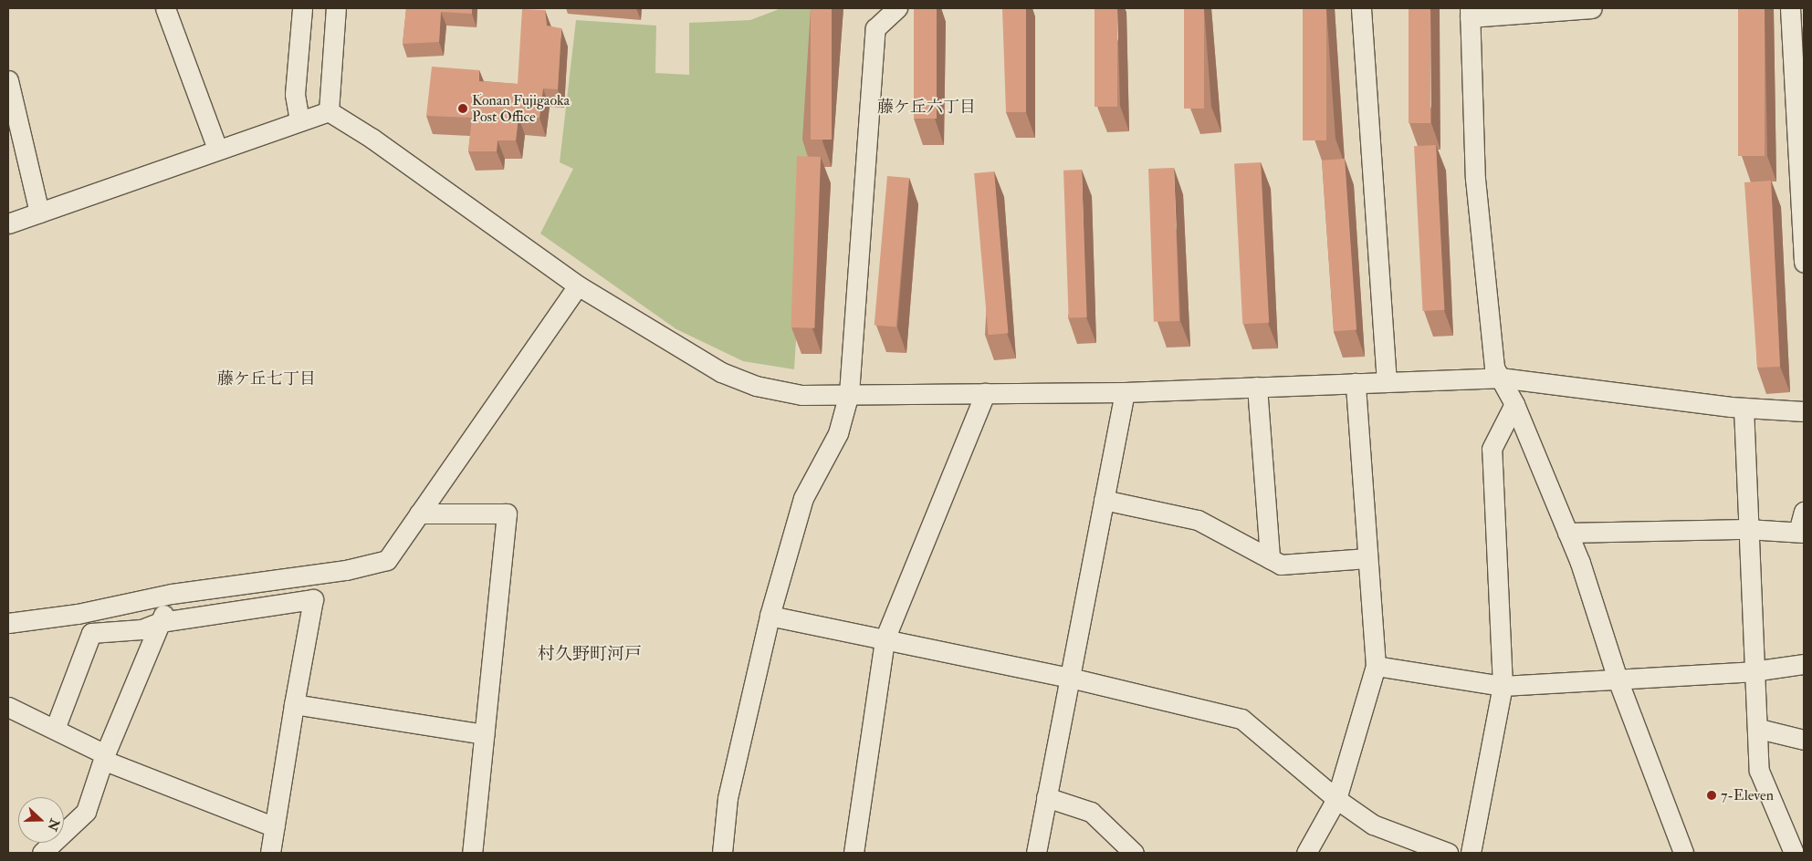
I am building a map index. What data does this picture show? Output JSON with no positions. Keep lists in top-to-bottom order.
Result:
{
  "districts": ["藤ケ丘六丁目", "藤ケ丘七丁目", "村久野町河戸"],
  "places": ["Konan Fujigaoka Post Office", "7-Eleven"],
  "north": "right"
}
